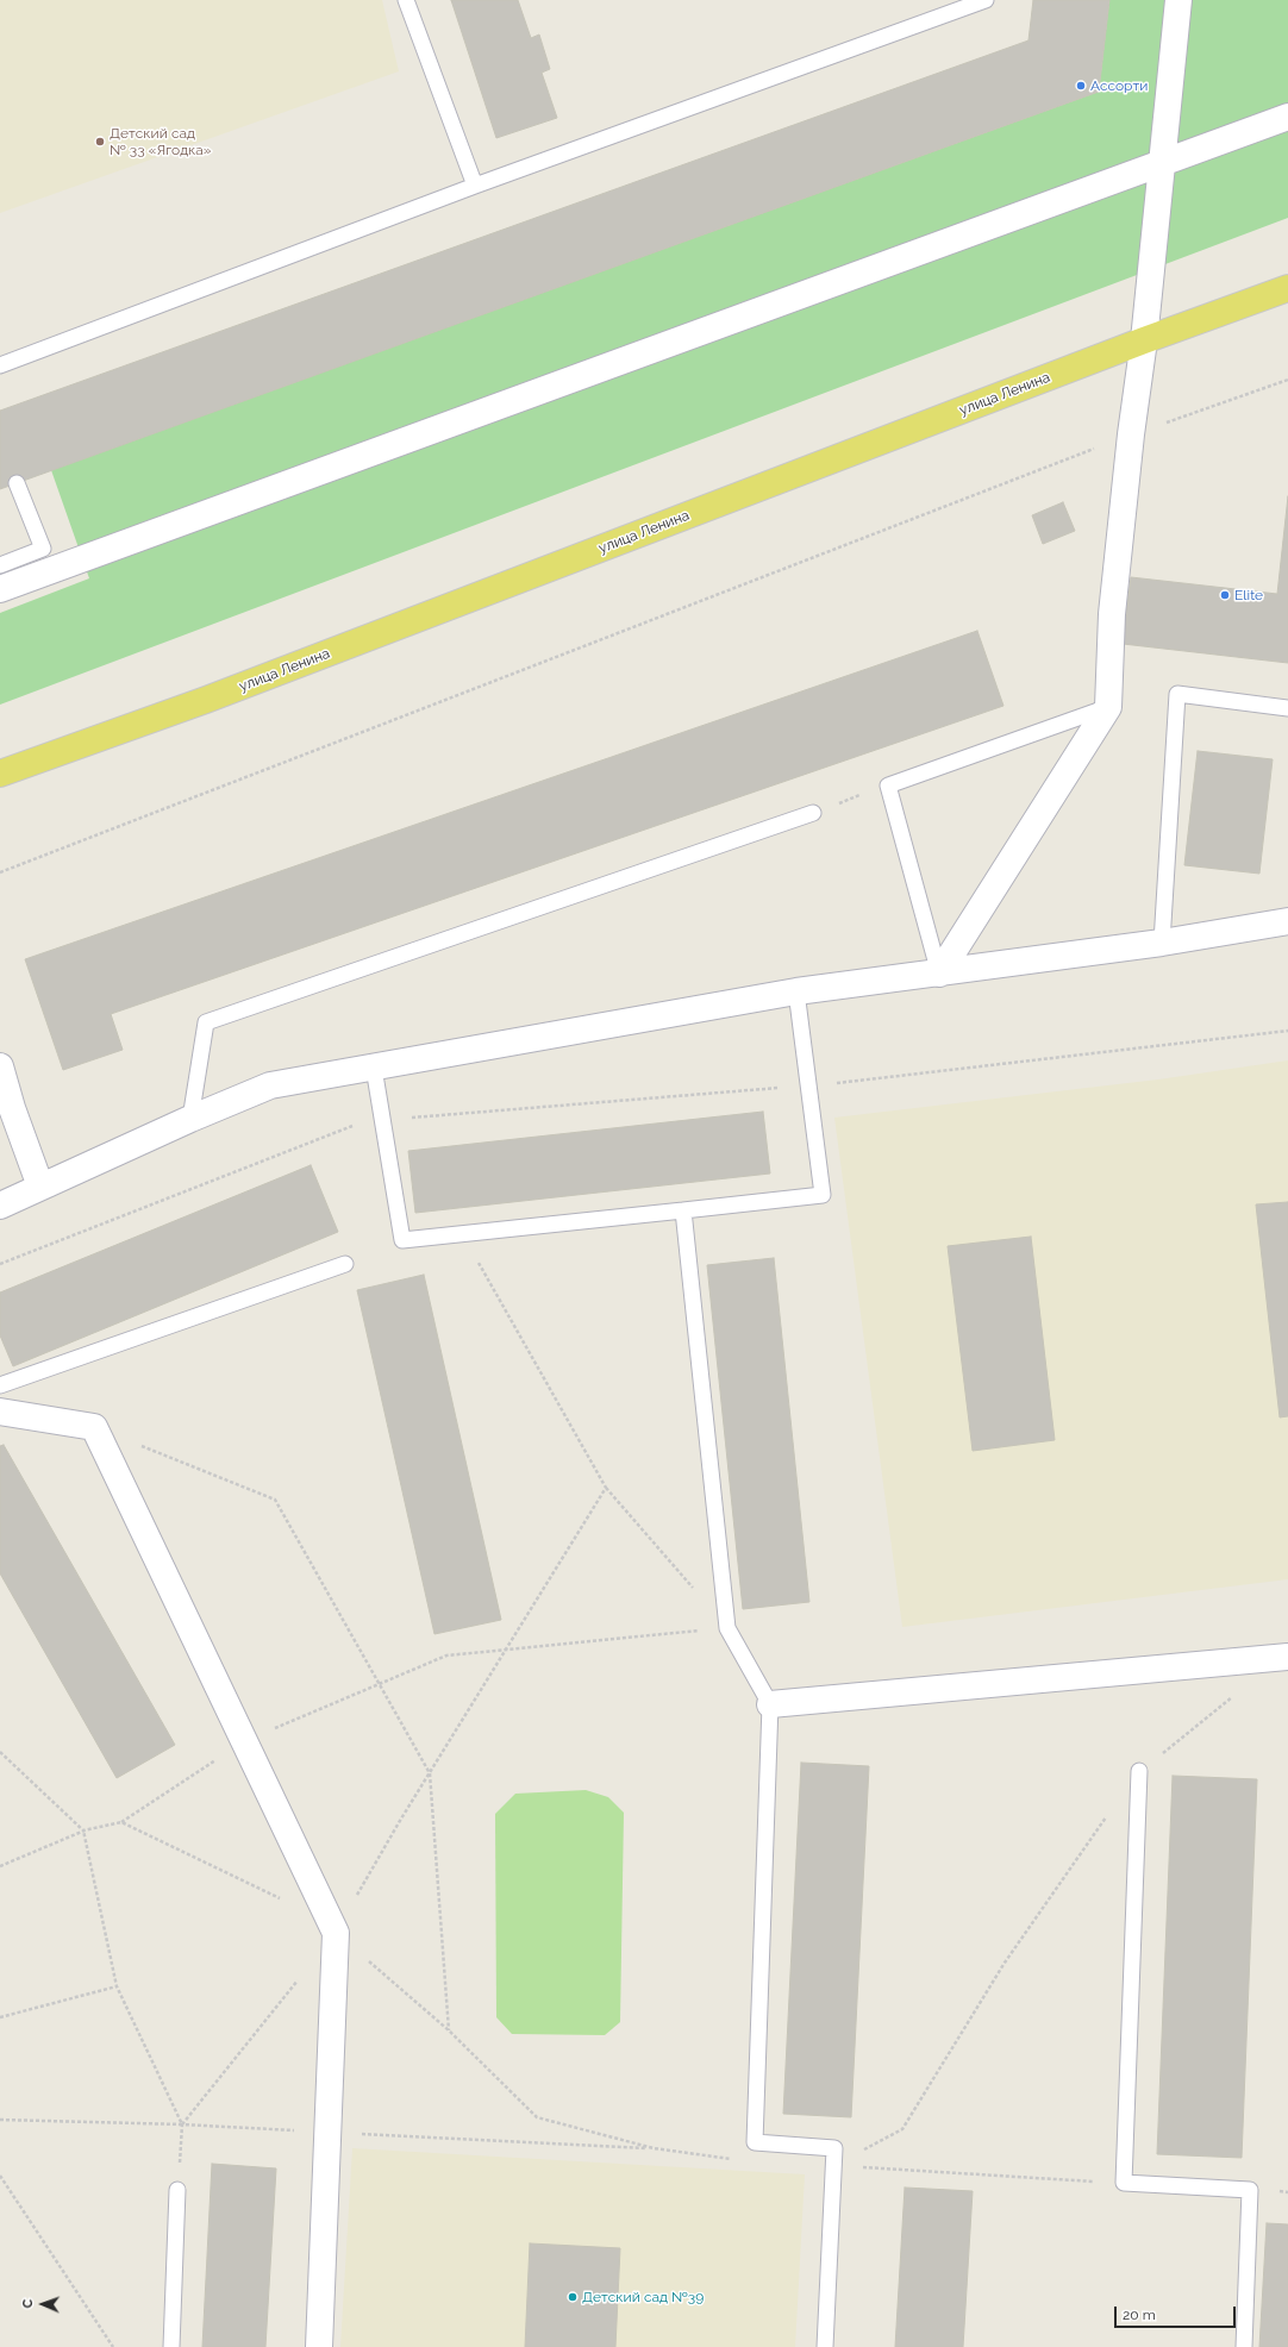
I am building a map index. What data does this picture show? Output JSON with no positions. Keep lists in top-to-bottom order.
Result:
{
  "streets": {
    "main road": ["улица Ленина"]
  },
  "places": [
    "Ассорти",
    "Детский сад № 33 «Ягодка»",
    "Elite",
    "Детский сад №39"
  ],
  "scale_bar": "20 m",
  "north": "left"
}
